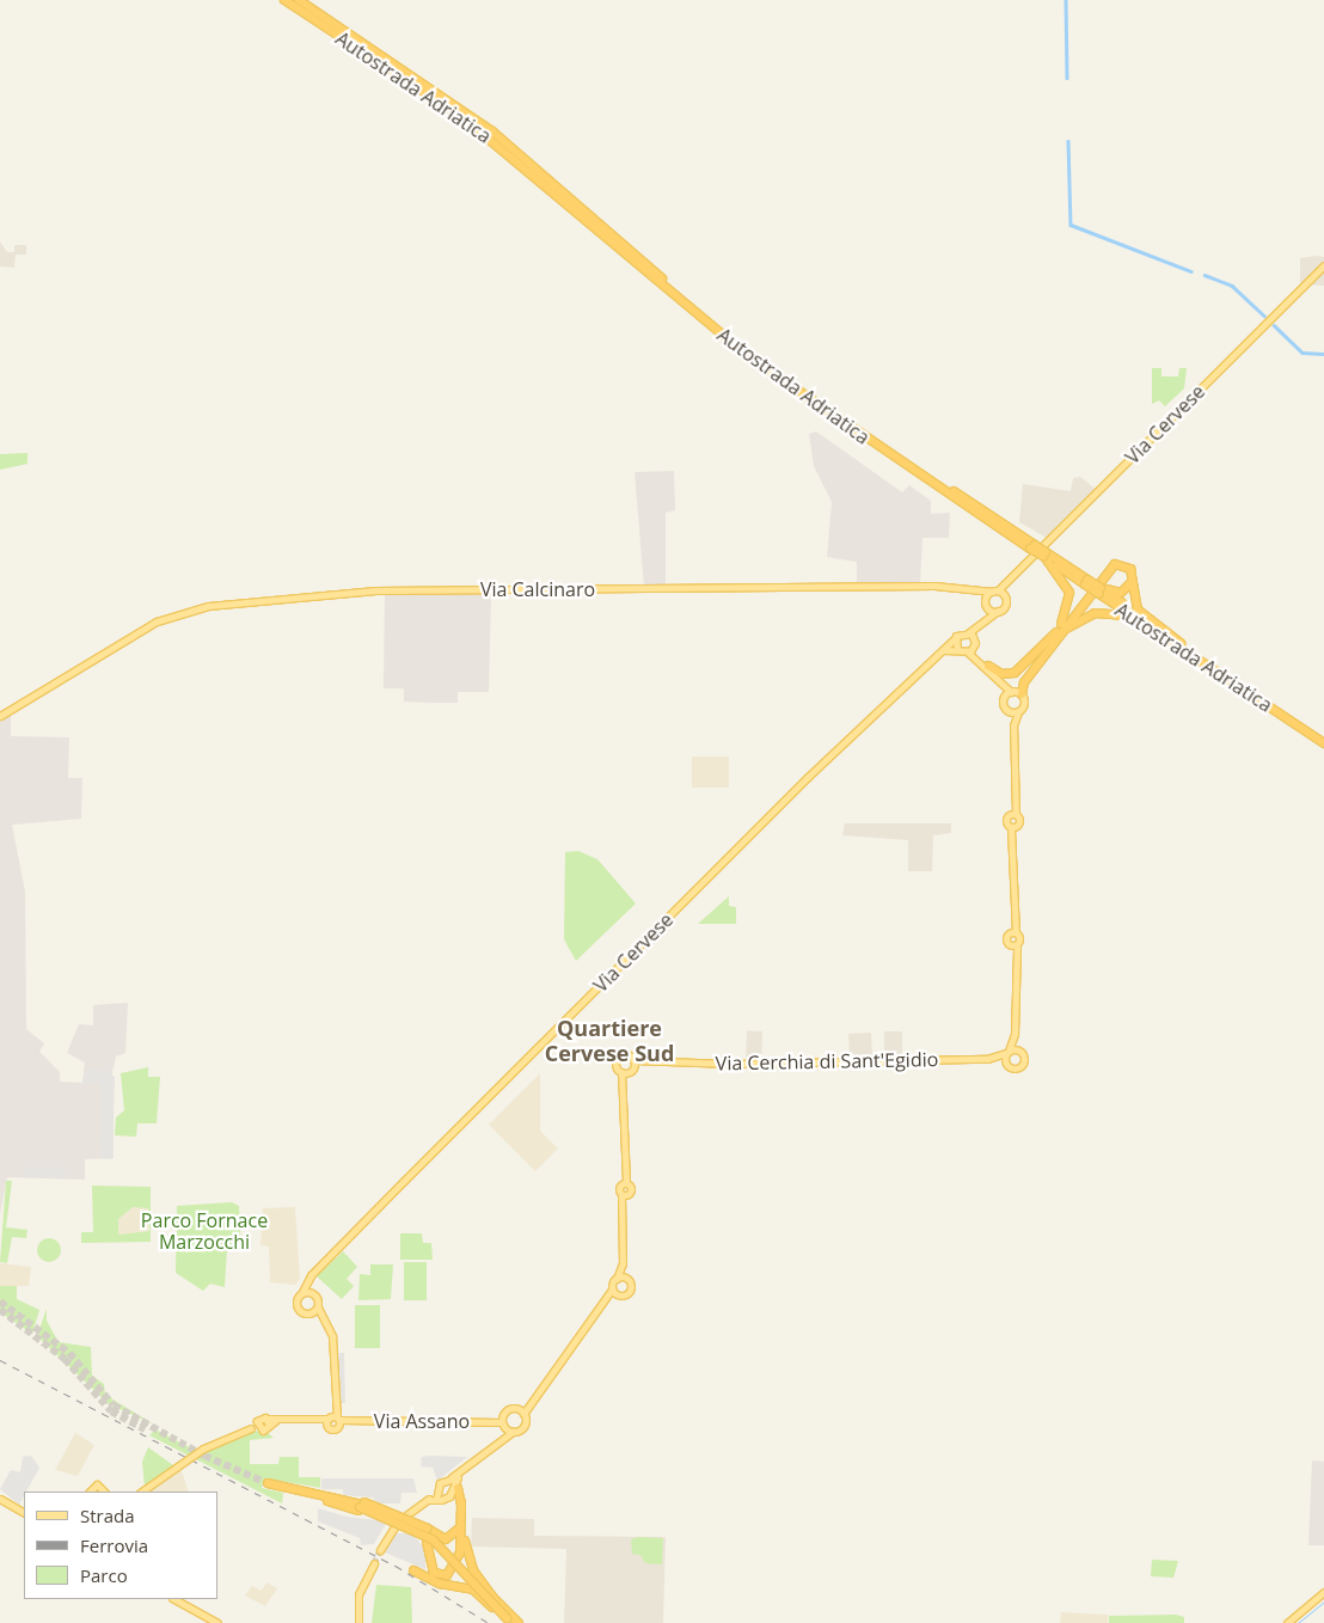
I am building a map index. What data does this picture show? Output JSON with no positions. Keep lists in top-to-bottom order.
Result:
{
  "streets": {
    "highway": ["Autostrada Adriatica"],
    "main road": [
      "Via Cervese",
      "Via Calcinaro",
      "Via Cerchia di Sant'Egidio",
      "Via Assano"
    ]
  },
  "crossings": [
    ["Via Cervese", "Via Calcinaro"]
  ],
  "districts": ["Quartiere Cervese Sud"],
  "parks": ["Parco Fornace Marzocchi"],
  "legend": ["Strada", "Ferrovia", "Parco"]
}
